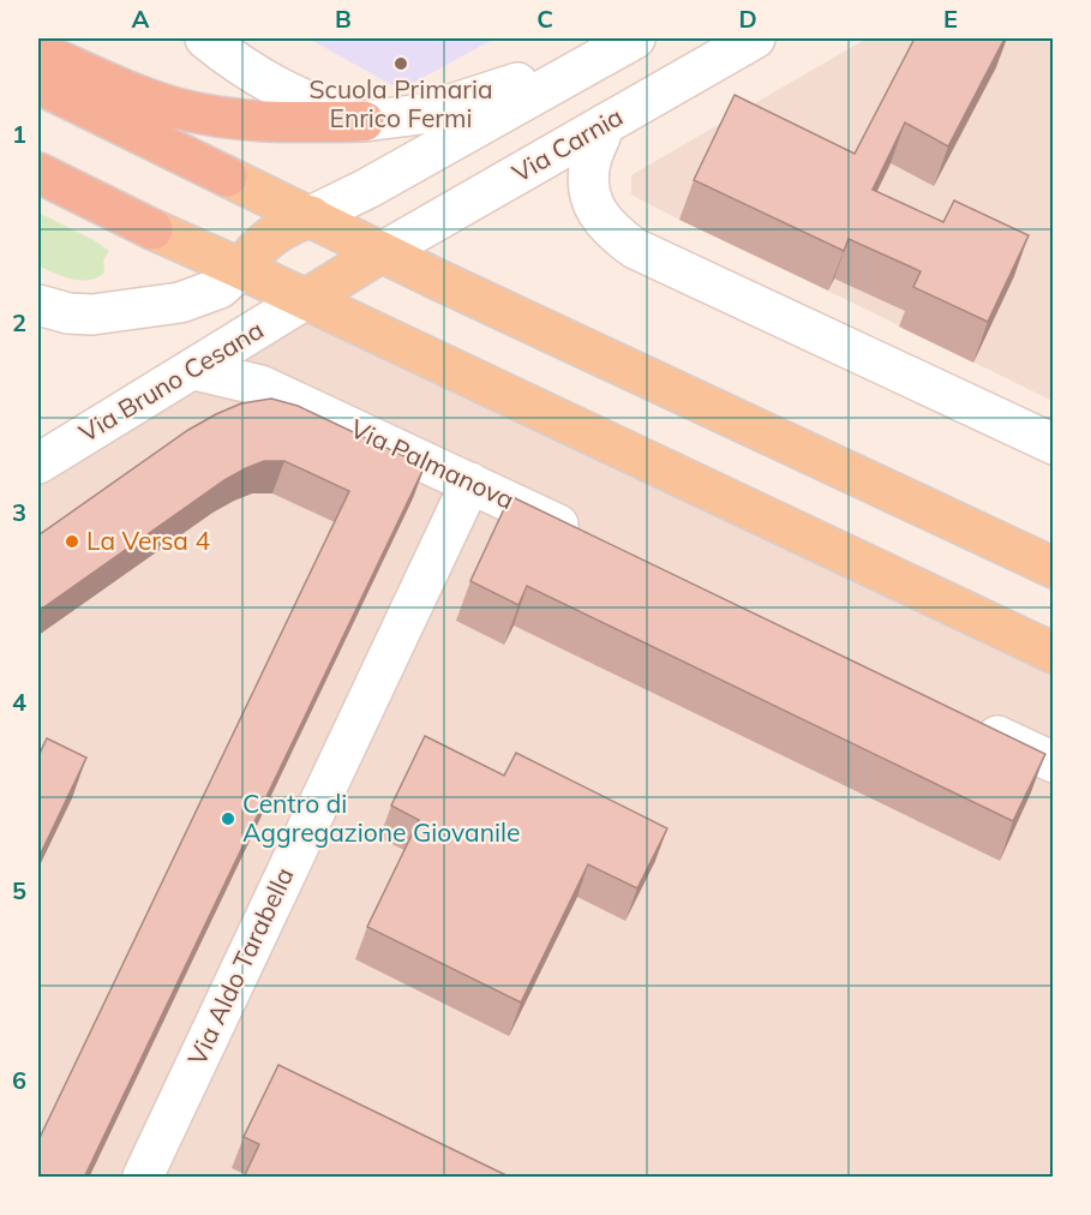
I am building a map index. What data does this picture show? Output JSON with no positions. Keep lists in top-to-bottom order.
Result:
{
  "streets": {
    "street": [
      "Via Carnia",
      "Via Bruno Cesana",
      "Via Palmanova",
      "Via Aldo Tarabella"
    ]
  },
  "crossings": [
    ["Via Bruno Cesana", "Via Palmanova"],
    ["Via Palmanova", "Via Aldo Tarabella"]
  ],
  "places": ["Scuola Primaria Enrico Fermi", "La Versa 4", "Centro di Aggregazione Giovanile"],
  "grid": {
    "columns": [
      "A",
      "B",
      "C",
      "D",
      "E"
    ],
    "rows": [
      "1",
      "2",
      "3",
      "4",
      "5",
      "6"
    ]
  }
}
